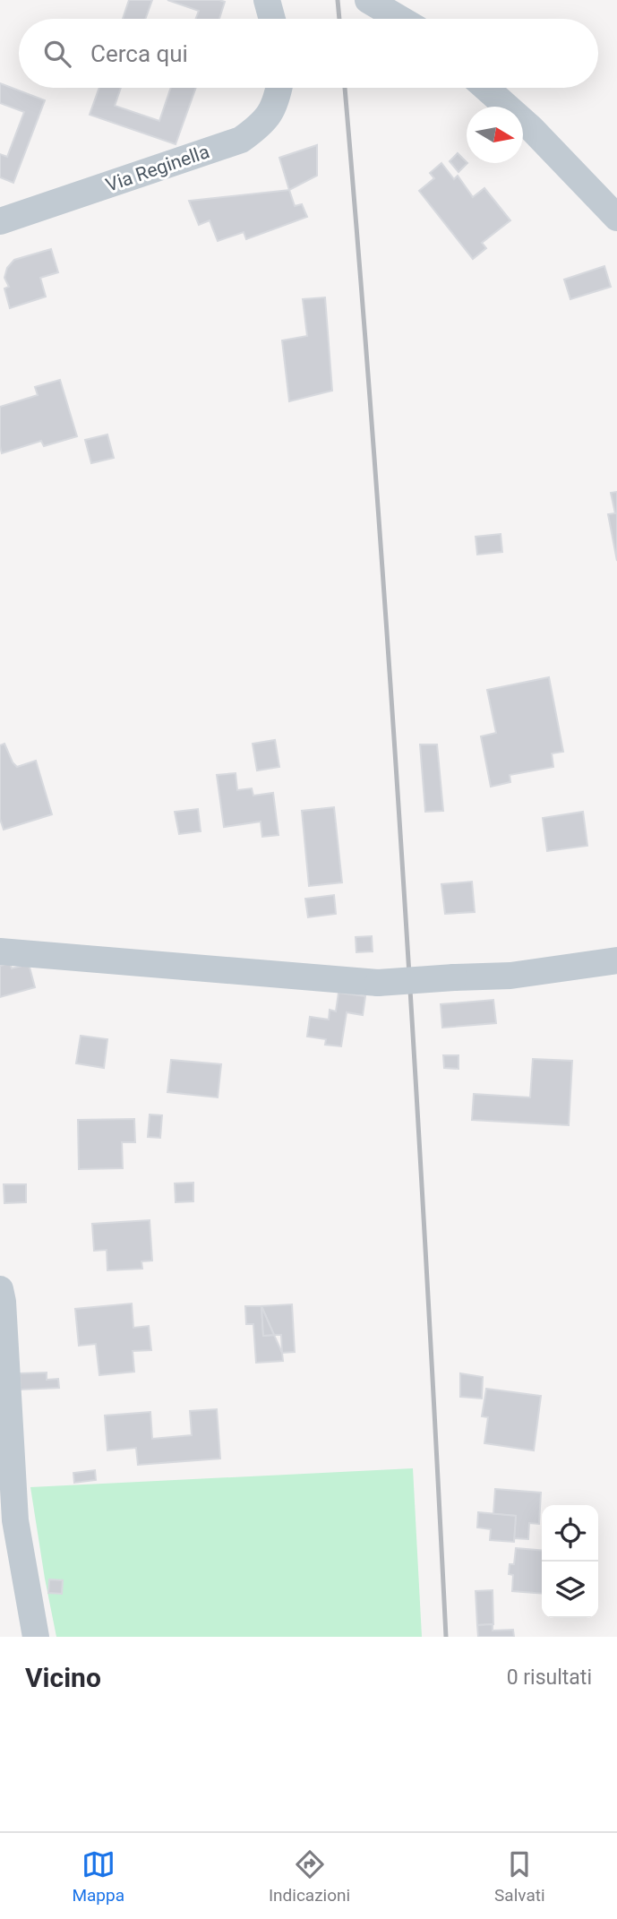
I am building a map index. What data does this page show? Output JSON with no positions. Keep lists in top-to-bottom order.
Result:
{
  "streets": {
    "street": ["Via Reginella"]
  },
  "north": "right",
  "page": {
    "search": "Cerca qui",
    "heading": ["Vicino", "0 risultati"],
    "nav": ["Mappa", "Indicazioni", "Salvati"]
  }
}
